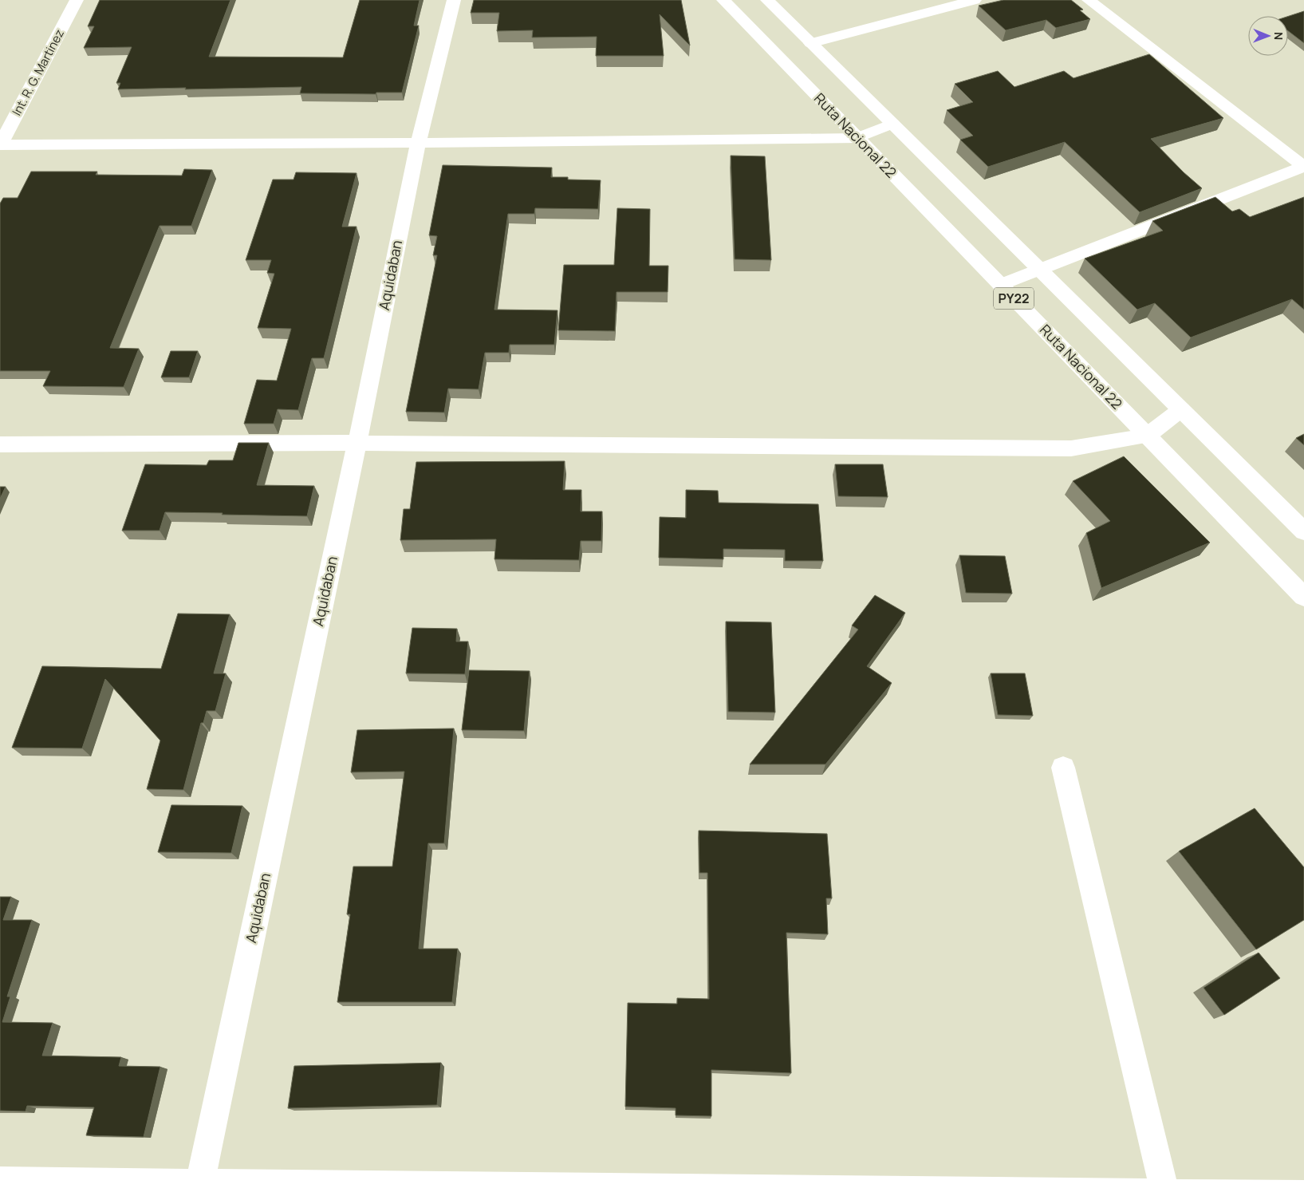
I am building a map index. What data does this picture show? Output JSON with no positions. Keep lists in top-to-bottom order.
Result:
{
  "streets": {
    "main road": [
      "Int. R. G. Martinez",
      "Ruta Nacional 22",
      "Aquidaban",
      "PY22"
    ]
  },
  "north": "right"
}
